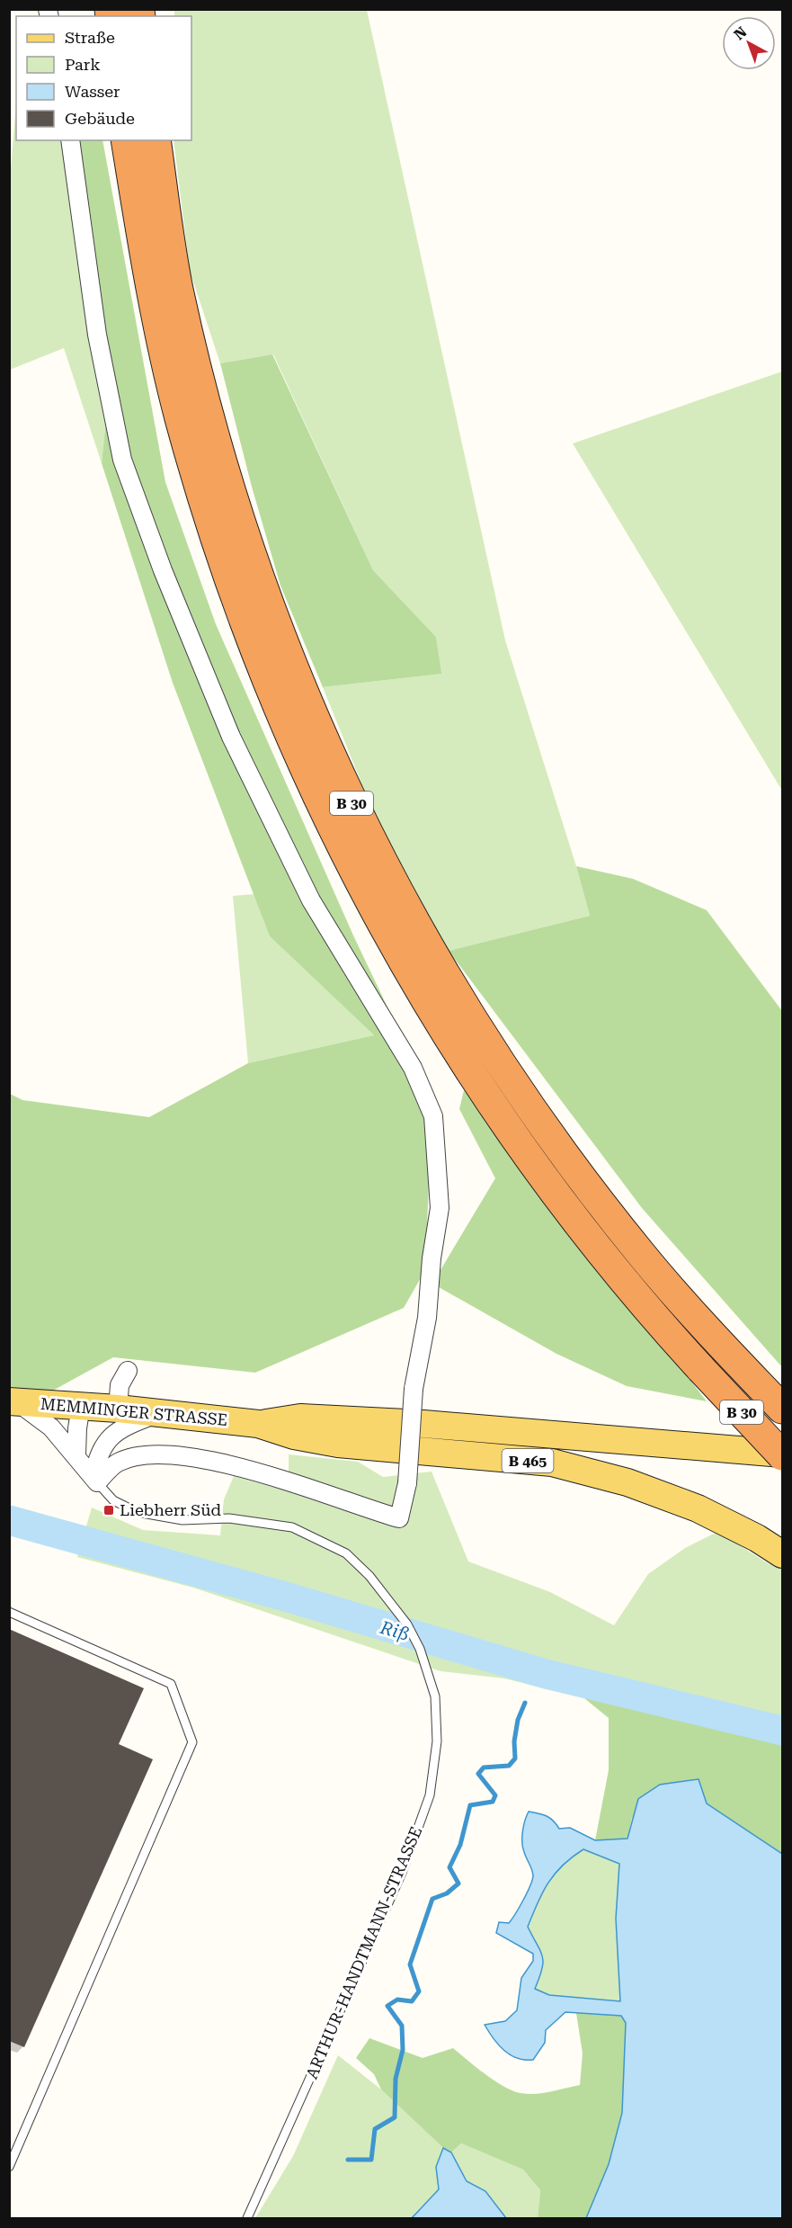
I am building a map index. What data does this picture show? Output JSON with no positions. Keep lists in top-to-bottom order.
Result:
{
  "streets": {
    "highway": ["B 30"],
    "main road": ["MEMMINGER STRASSE", "B 465"],
    "street": ["ARTHUR-HANDTMANN-STRASSE"]
  },
  "crossings": [
    ["B 30", "B 465"],
    ["MEMMINGER STRASSE", "B 465"],
    ["MEMMINGER STRASSE", "ARTHUR-HANDTMANN-STRASSE"]
  ],
  "water": ["Riß"],
  "places": {
    "transit": ["Liebherr Süd"]
  },
  "legend": [
    "Straße",
    "Park",
    "Wasser",
    "Gebäude"
  ],
  "north": "top left"
}
